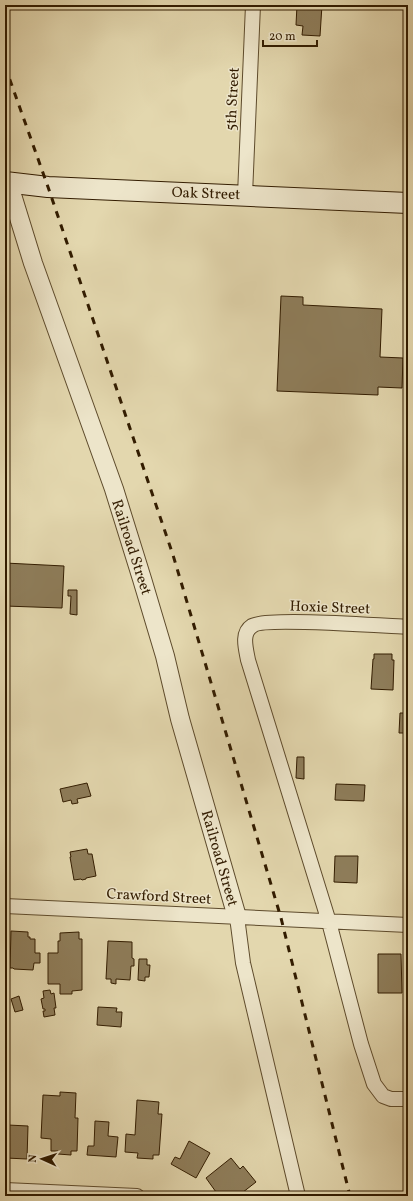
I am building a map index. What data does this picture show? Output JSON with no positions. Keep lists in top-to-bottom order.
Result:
{
  "streets": {
    "main road": ["Oak Street"],
    "street": [
      "5th Street",
      "Railroad Street",
      "Hoxie Street",
      "Crawford Street"
    ]
  },
  "crossings": [
    ["5th Street", "Oak Street"],
    ["Oak Street", "Railroad Street"],
    ["Railroad Street", "Crawford Street"],
    ["Hoxie Street", "Crawford Street"]
  ],
  "scale_bar": "20 m",
  "north": "left"
}
